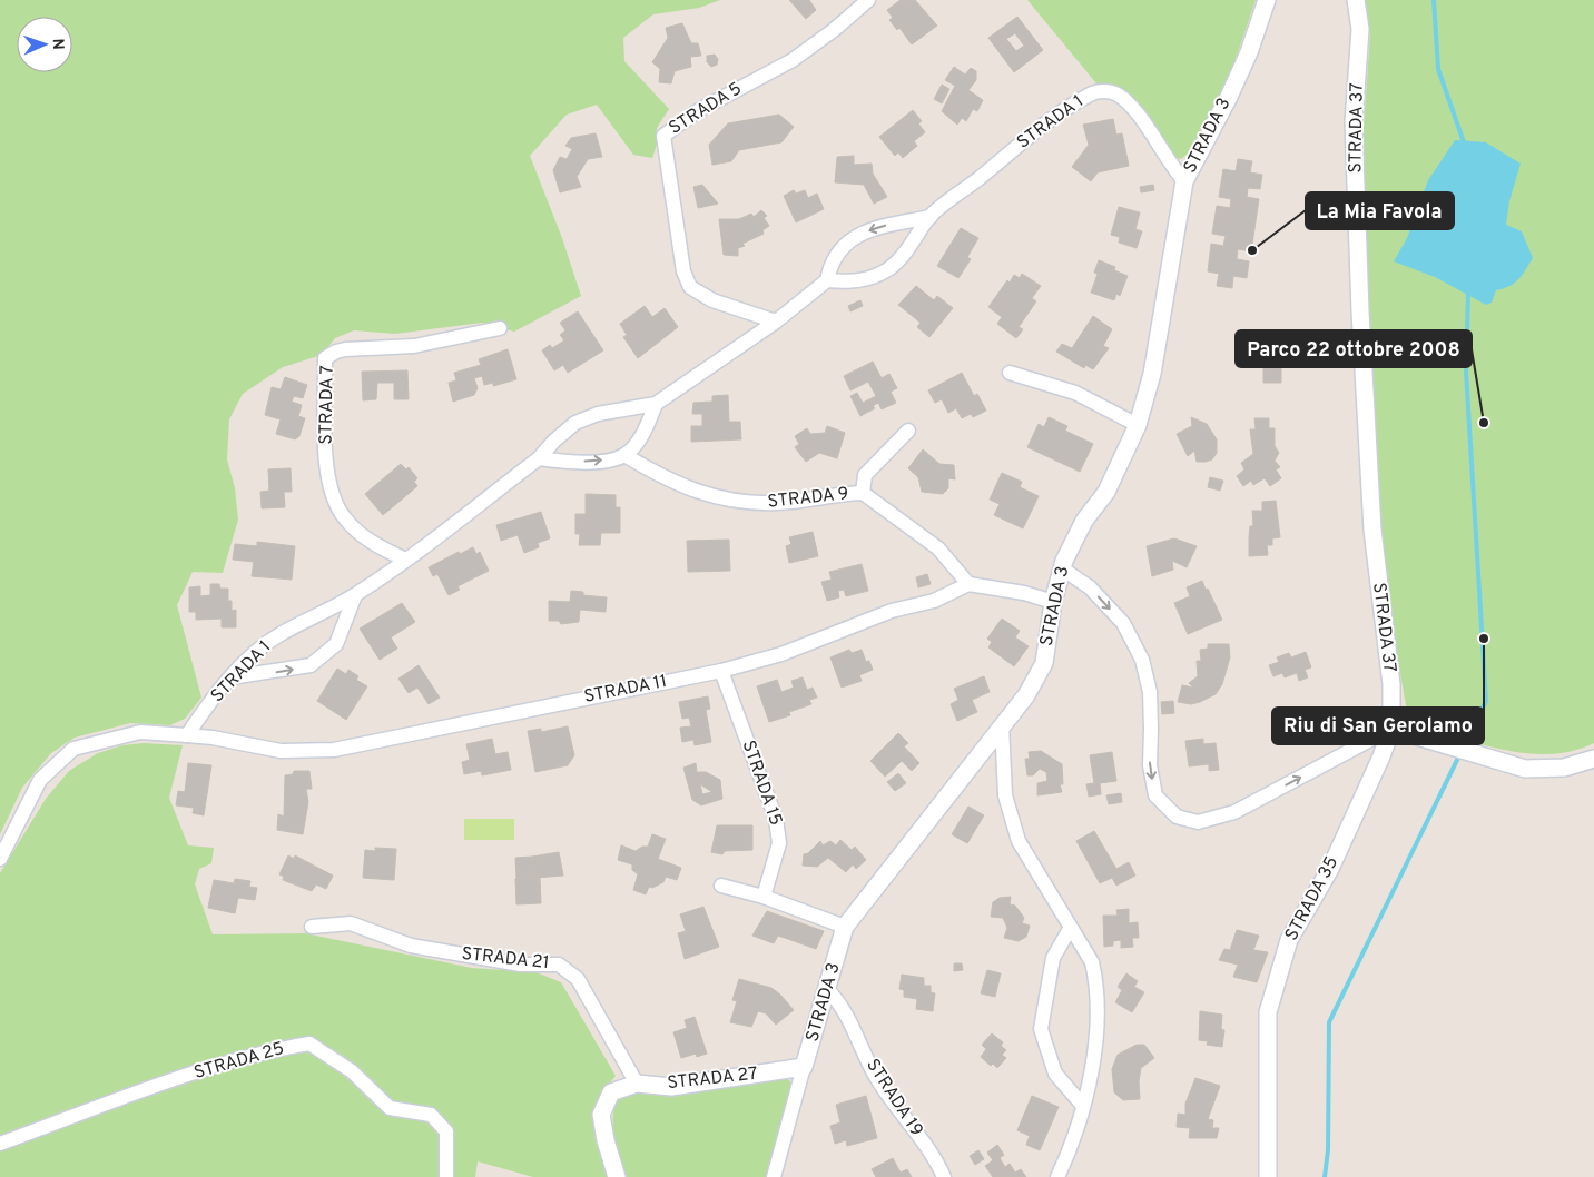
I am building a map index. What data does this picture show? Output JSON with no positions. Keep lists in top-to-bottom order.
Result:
{
  "streets": {
    "street": [
      "STRADA 5",
      "STRADA 1",
      "STRADA 37",
      "STRADA 3",
      "STRADA 7",
      "STRADA 9",
      "STRADA 11",
      "STRADA 15",
      "STRADA 35",
      "STRADA 21",
      "STRADA 25",
      "STRADA 27",
      "STRADA 19"
    ]
  },
  "crossings": [
    ["STRADA 5", "STRADA 1"],
    ["STRADA 1", "STRADA 3"],
    ["STRADA 1", "STRADA 7"],
    ["STRADA 1", "STRADA 11"],
    ["STRADA 37", "STRADA 35"],
    ["STRADA 3", "STRADA 27"],
    ["STRADA 3", "STRADA 19"],
    ["STRADA 9", "STRADA 11"],
    ["STRADA 11", "STRADA 15"],
    ["STRADA 21", "STRADA 27"]
  ],
  "places": ["La Mia Favola", "Parco 22 ottobre 2008", "Riu di San Gerolamo"],
  "north": "right"
}
